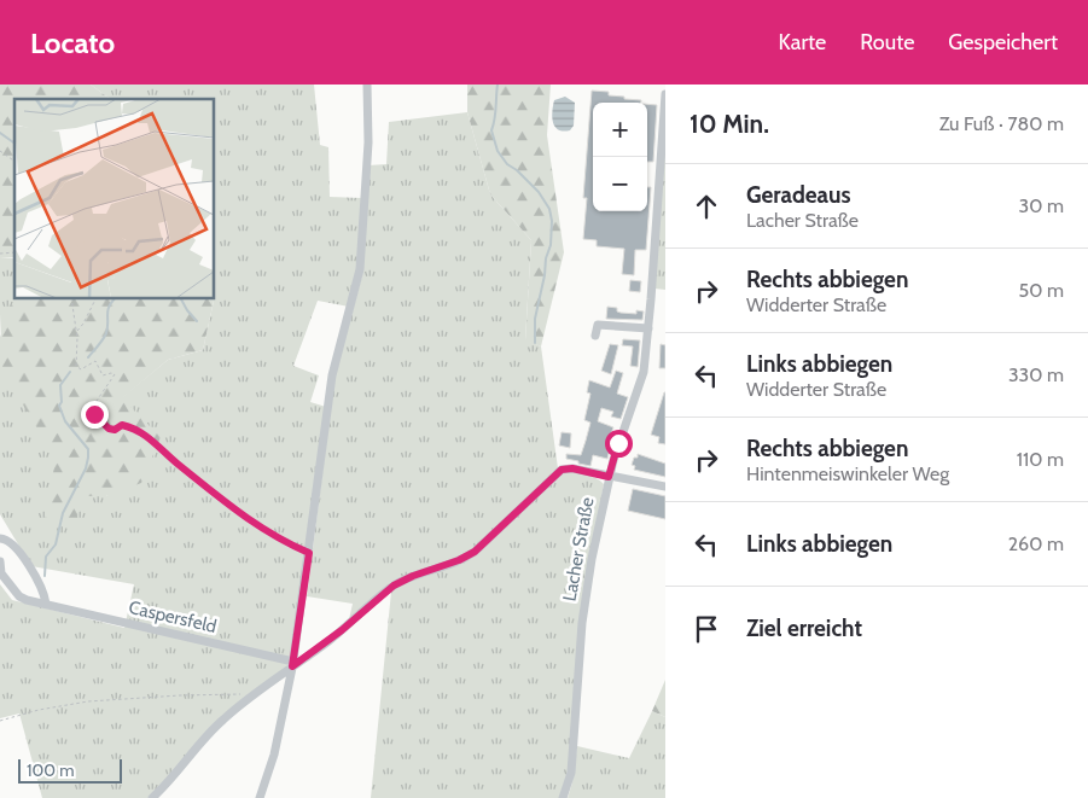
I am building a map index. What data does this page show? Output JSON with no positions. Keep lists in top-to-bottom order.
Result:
{
  "streets": {
    "street": ["Lacher Straße", "Caspersfeld"]
  },
  "scale_bar": "100 m",
  "page": {
    "header": "Locato",
    "nav": ["Karte", "Route", "Gespeichert"],
    "heading": ["10 Min.", "Zu Fuß · 780 m"],
    "map_buttons": ["+", "−"],
    "list": [
      ["Geradeaus", "Lacher Straße", "30 m"],
      ["Rechts abbiegen", "Widderter Straße", "50 m"],
      ["Links abbiegen", "Widderter Straße", "330 m"],
      ["Rechts abbiegen", "Hintenmeiswinkeler Weg", "110 m"],
      ["Links abbiegen", "260 m"],
      "Ziel erreicht"
    ],
    "scale": "100 m"
  }
}
